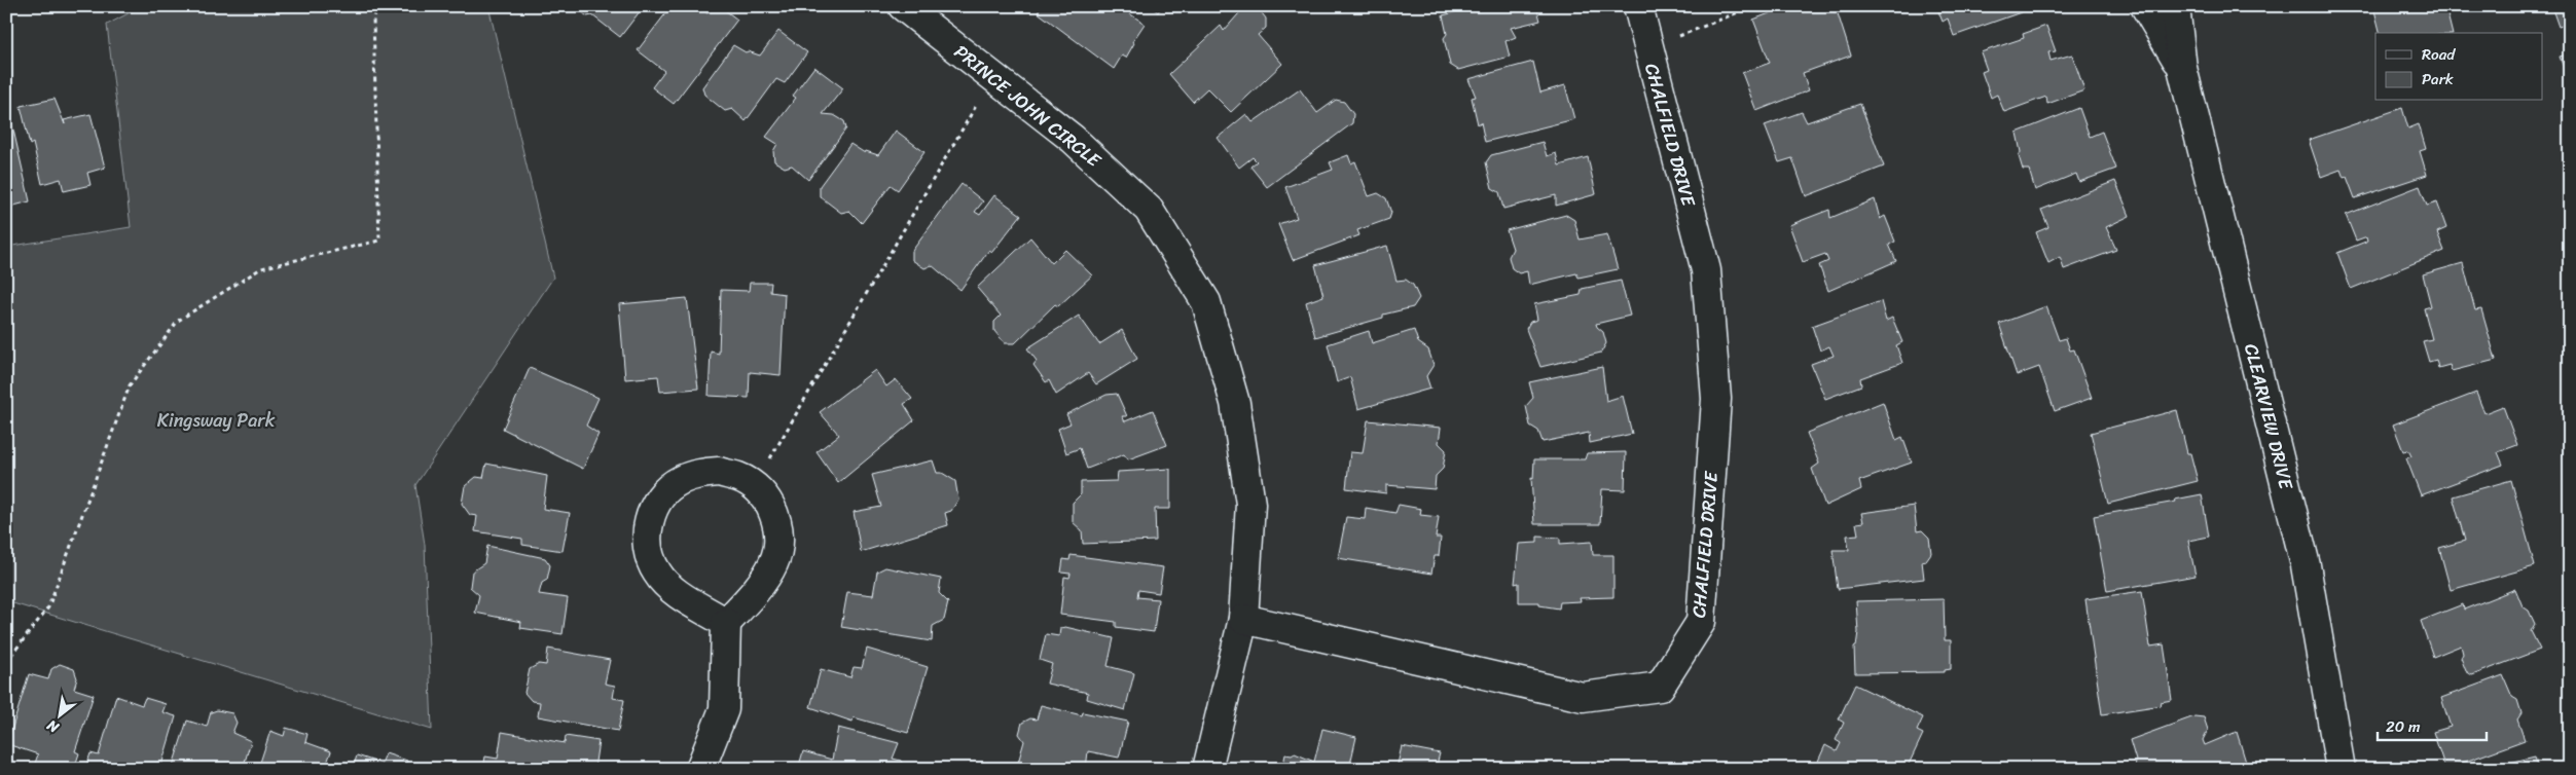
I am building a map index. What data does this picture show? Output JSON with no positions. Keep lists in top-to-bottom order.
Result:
{
  "streets": {
    "street": ["PRINCE JOHN CIRCLE", "CHALFIELD DRIVE", "CLEARVIEW DRIVE"]
  },
  "crossings": [
    ["PRINCE JOHN CIRCLE", "CHALFIELD DRIVE"]
  ],
  "parks": ["Kingsway Park"],
  "legend": ["Road", "Park"],
  "scale_bar": "20 m",
  "north": "bottom left"
}
